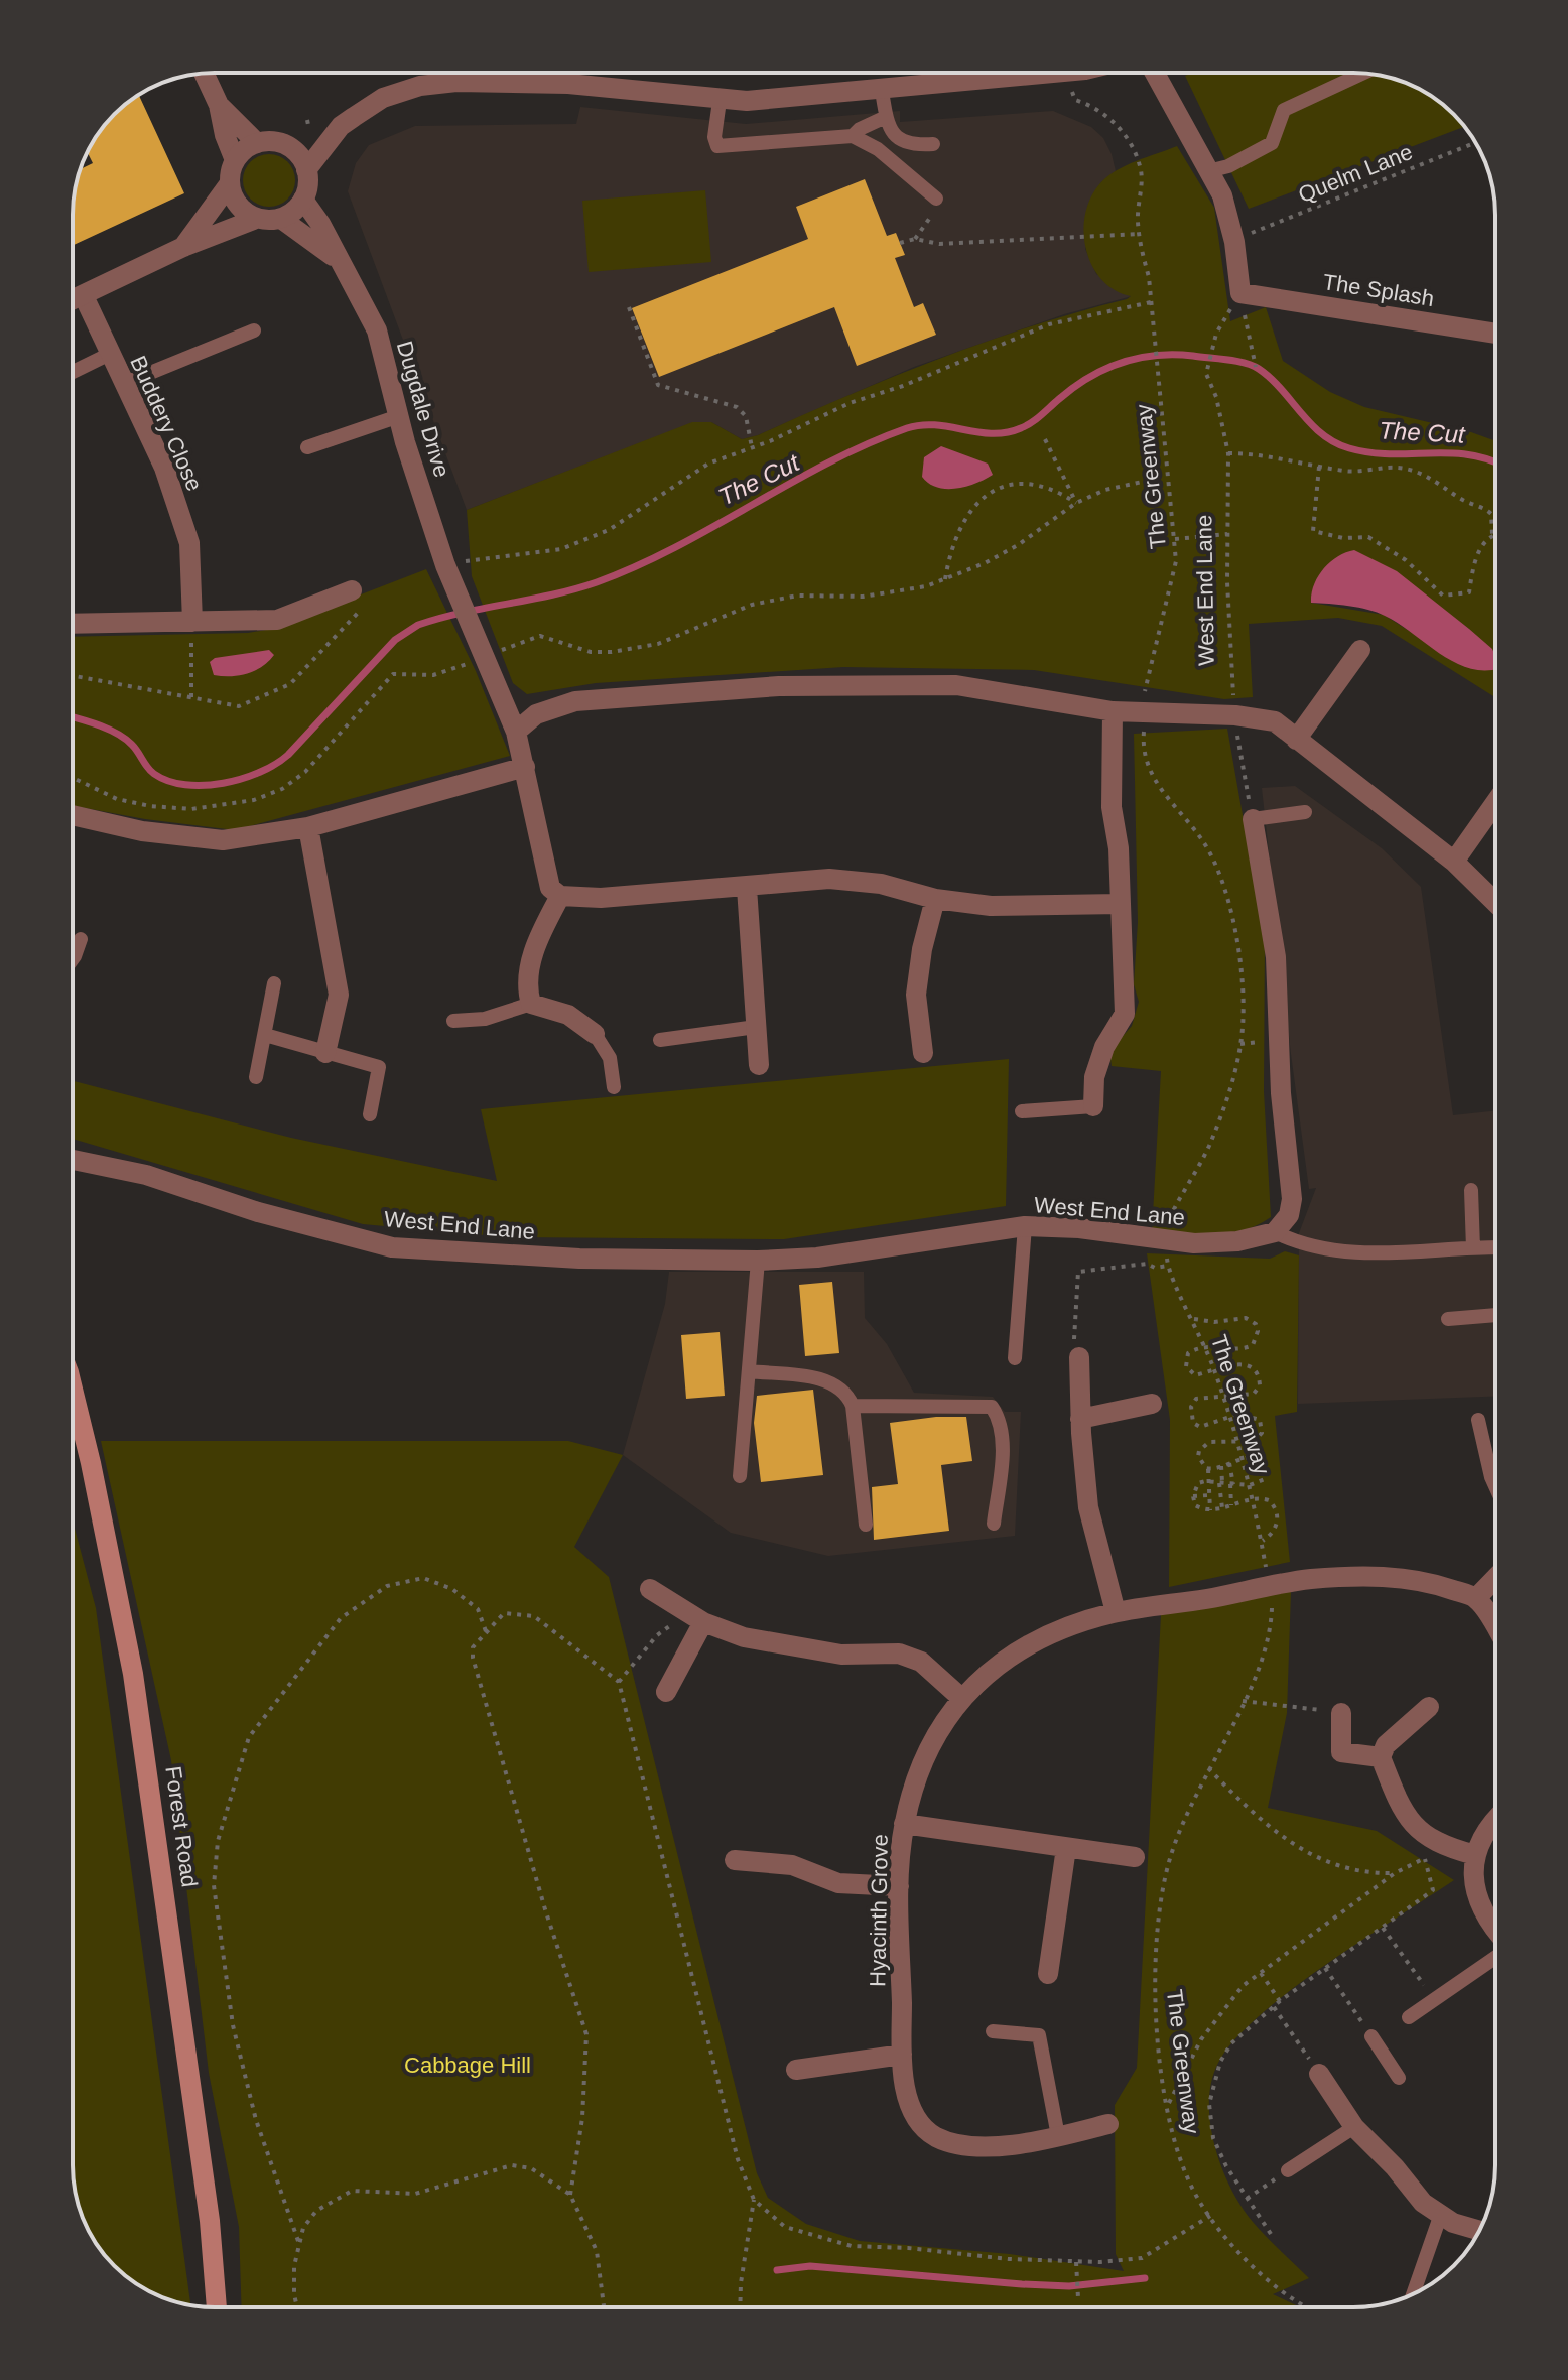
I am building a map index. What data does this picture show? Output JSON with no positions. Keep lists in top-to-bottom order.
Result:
{
  "streets": {
    "main road": ["Forest Road"],
    "street": [
      "The Splash",
      "Dugdale Drive",
      "Buddery Close",
      "West End Lane",
      "Hyacinth Grove"
    ],
    "path": ["Quelm Lane", "The Greenway"]
  },
  "crossings": [
    ["The Splash", "West End Lane"]
  ],
  "water": ["The Cut"],
  "parks": ["Cabbage Hill"]
}
